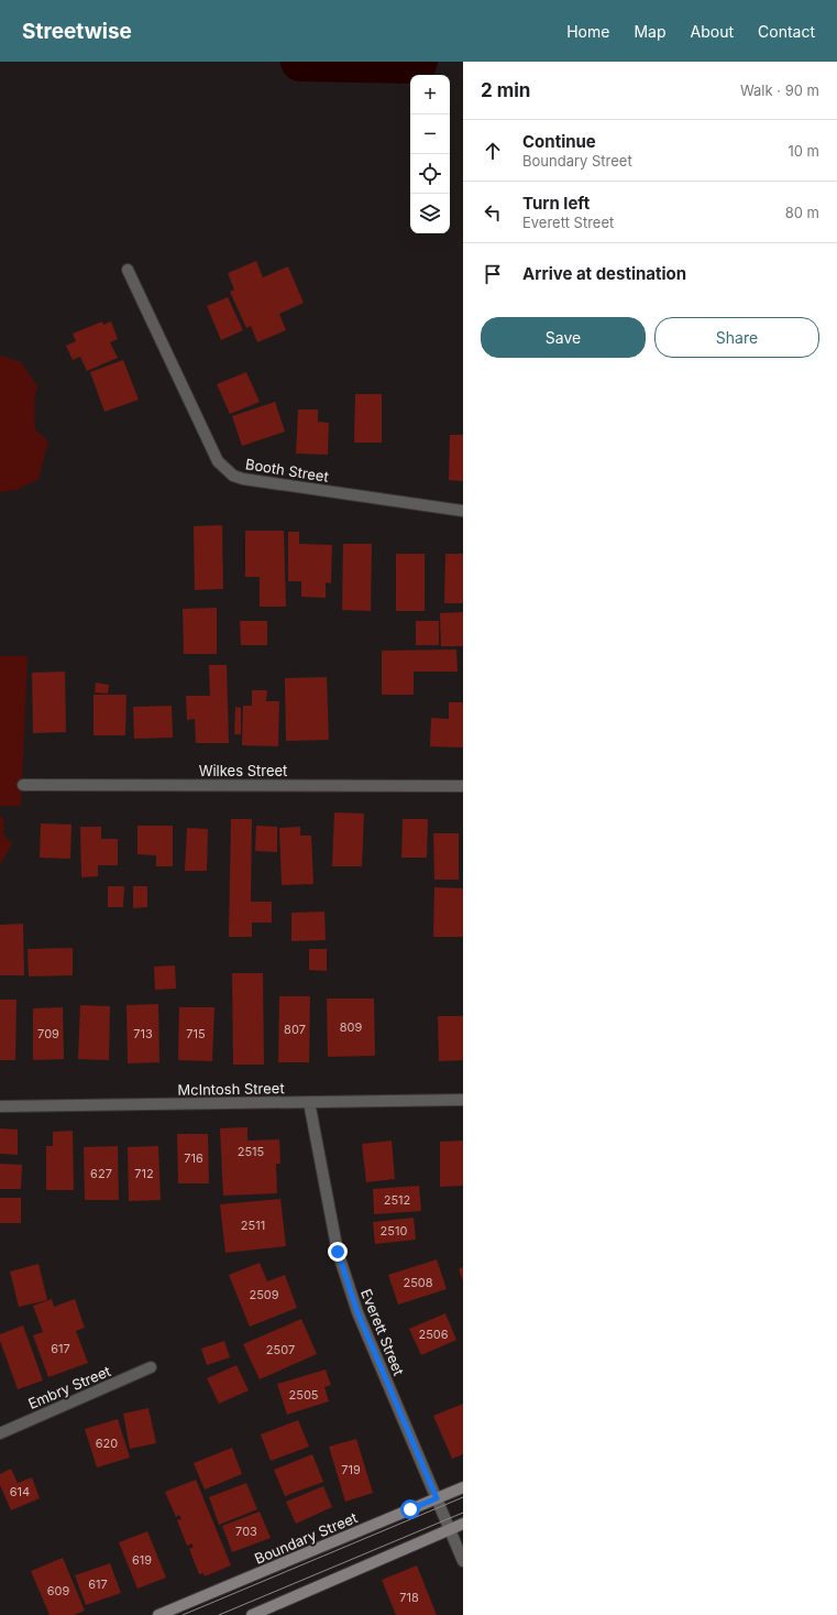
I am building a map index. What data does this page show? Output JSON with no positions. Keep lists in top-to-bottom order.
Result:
{
  "streets": {
    "main road": ["Boundary Street"],
    "street": [
      "Booth Street",
      "Wilkes Street",
      "McIntosh Street",
      "Everett Street",
      "Embry Street"
    ]
  },
  "crossings": [
    ["McIntosh Street", "Everett Street"],
    ["Everett Street", "Boundary Street"]
  ],
  "house_numbers": [
    "809",
    "807",
    "709",
    "713",
    "715",
    "2515",
    "716",
    "627",
    "712",
    "2512",
    "2511",
    "2510",
    "2508",
    "2509",
    "2506",
    "617",
    "2507",
    "2505",
    "620",
    "719",
    "614",
    "703",
    "619",
    "617",
    "609",
    "718"
  ],
  "page": {
    "header": "Streetwise",
    "nav": [
      "Home",
      "Map",
      "About",
      "Contact"
    ],
    "heading": ["2 min", "Walk · 90 m"],
    "map_buttons": ["+", "−"],
    "list": [
      ["Continue", "Boundary Street", "10 m"],
      ["Turn left", "Everett Street", "80 m"],
      "Arrive at destination"
    ],
    "buttons": ["Save", "Share"]
  }
}
